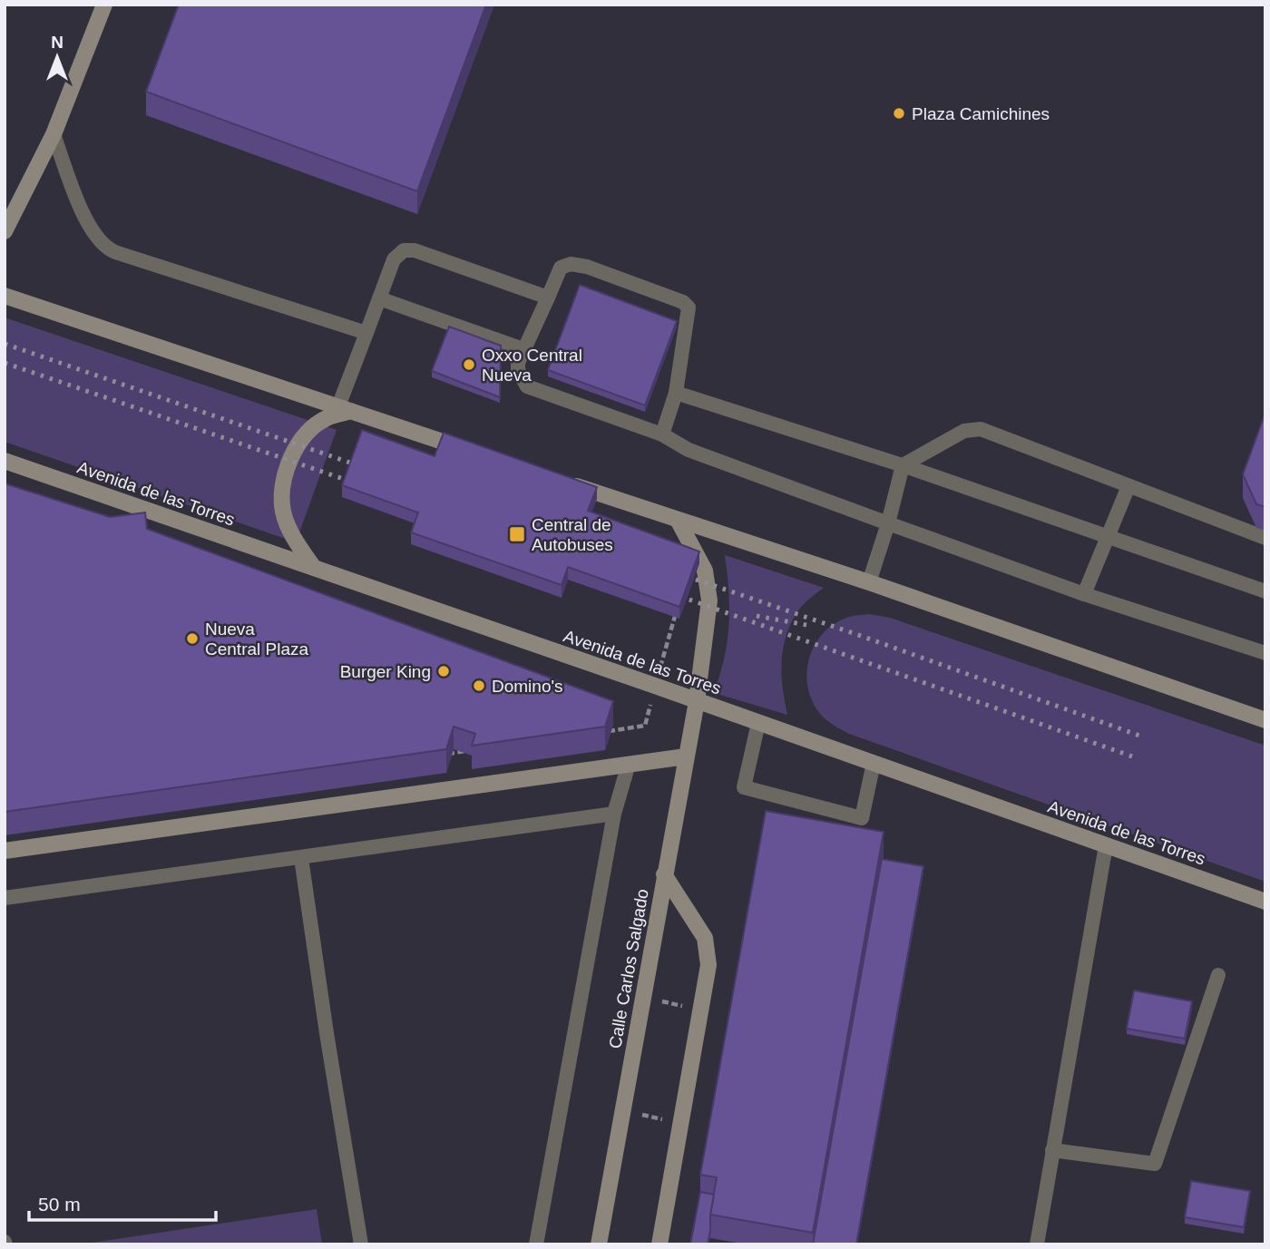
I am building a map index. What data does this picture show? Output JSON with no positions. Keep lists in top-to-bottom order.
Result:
{
  "streets": {
    "street": ["Avenida de las Torres", "Calle Carlos Salgado"]
  },
  "crossings": [
    ["Avenida de las Torres", "Calle Carlos Salgado"]
  ],
  "places": {
    "other": [
      "Plaza Camichines",
      "Oxxo Central Nueva",
      "Nueva Central Plaza",
      "Burger King",
      "Domino's"
    ],
    "transit": ["Central de Autobuses"]
  },
  "scale_bar": "50 m",
  "north": "top"
}
